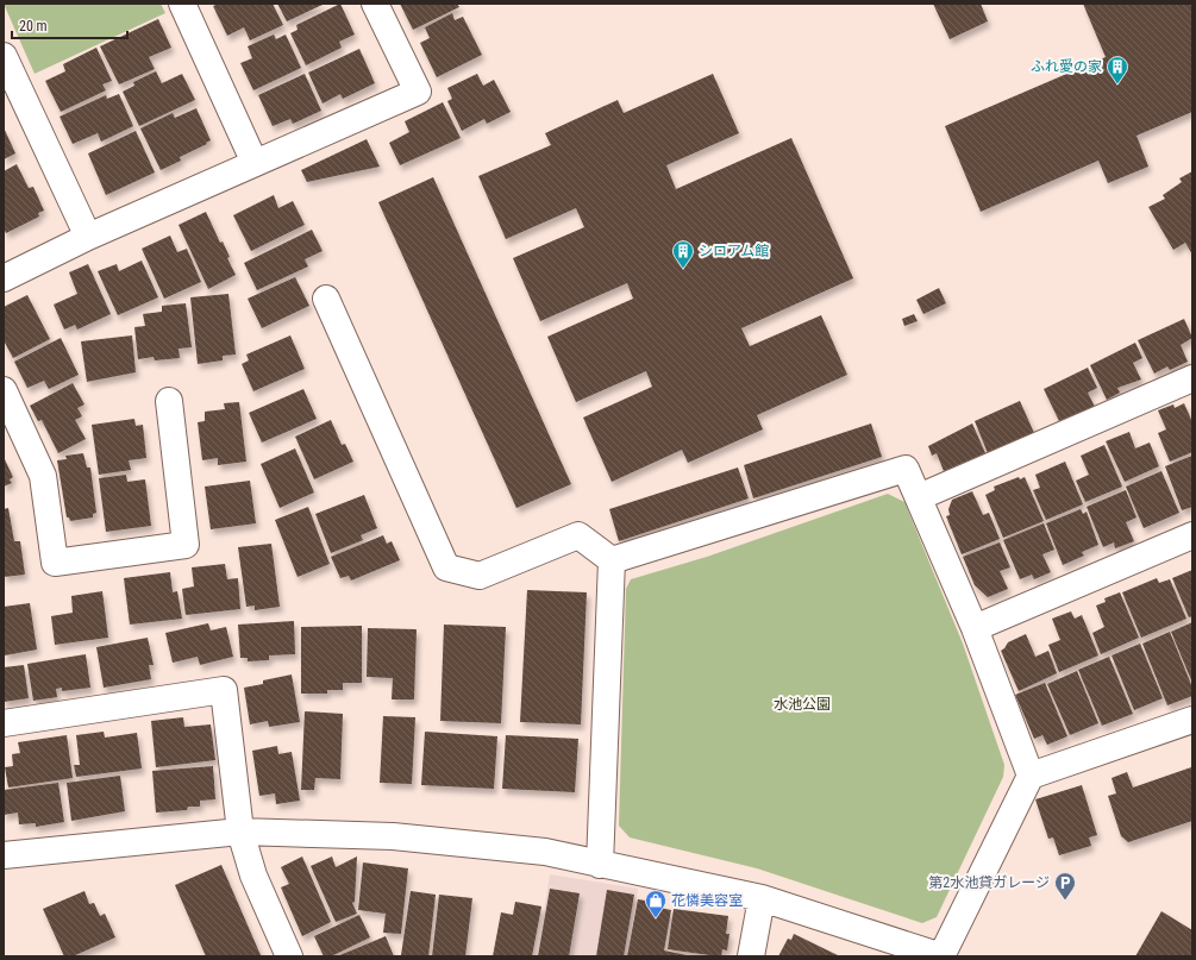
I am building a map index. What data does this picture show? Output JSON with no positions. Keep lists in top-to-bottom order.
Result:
{
  "parks": ["水池公園"],
  "places": {
    "building": ["ふれ愛の家", "シロアム館"],
    "parking": ["第2水池貸ガレージ"],
    "shop": ["花憐美容室"]
  },
  "scale_bar": "20 m"
}
